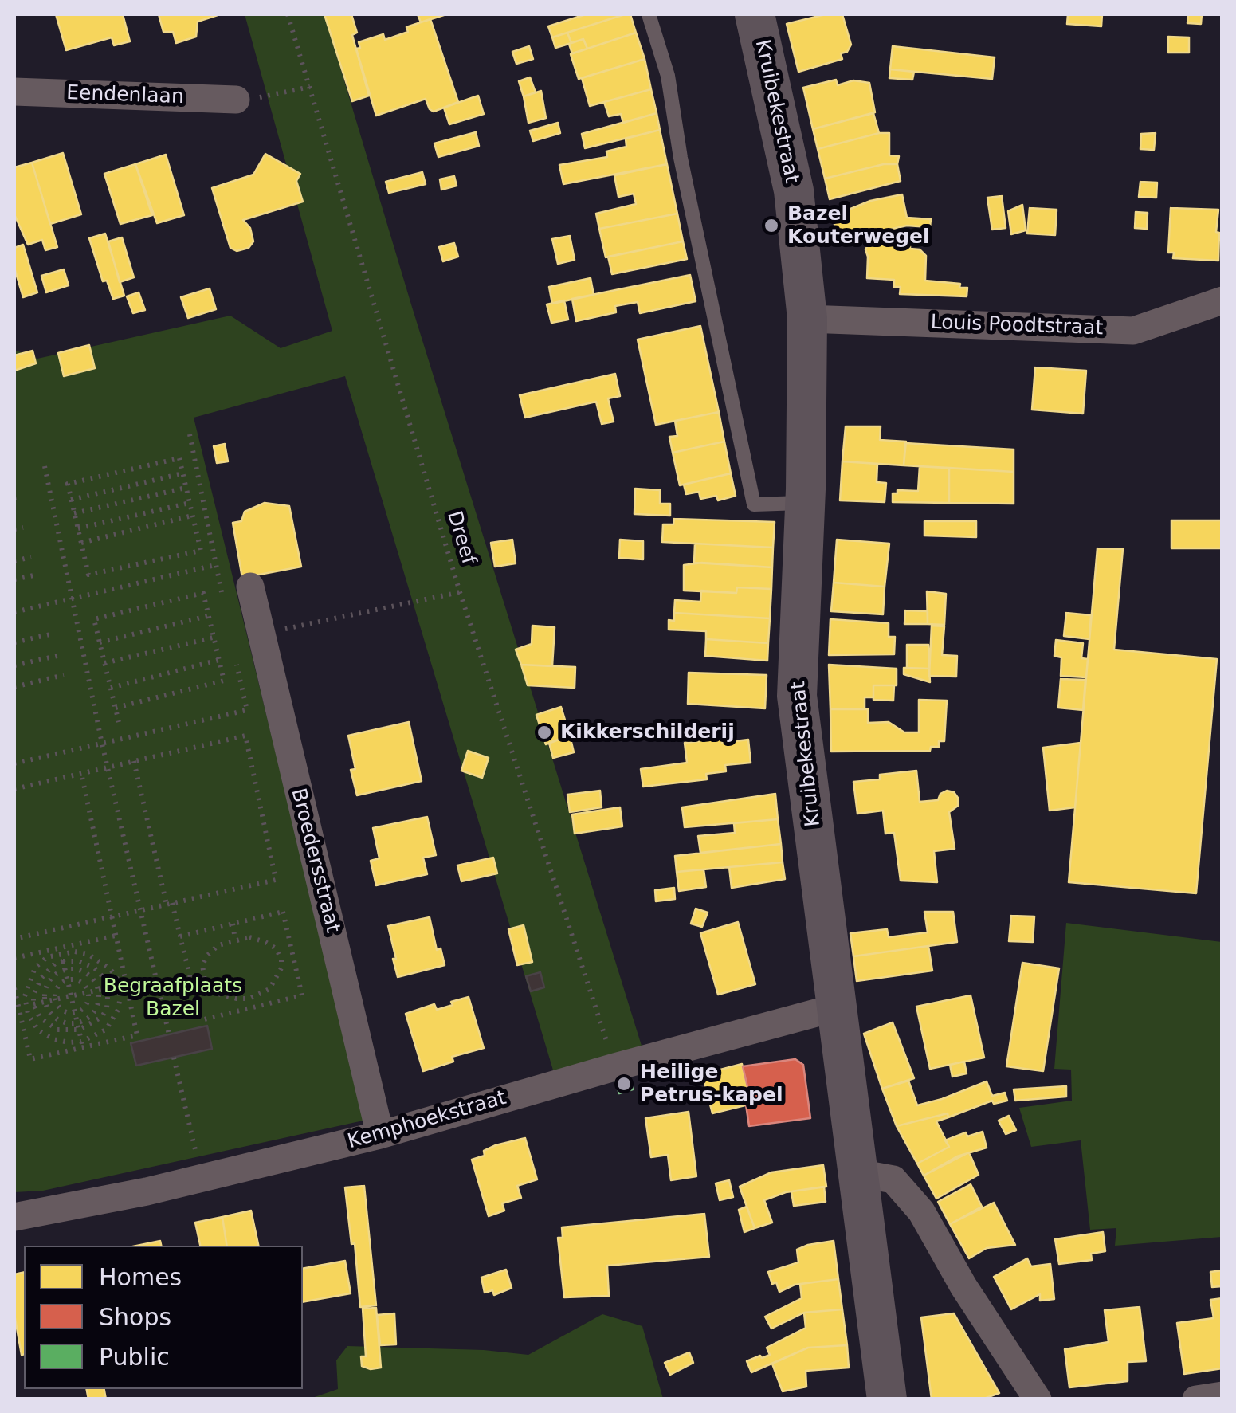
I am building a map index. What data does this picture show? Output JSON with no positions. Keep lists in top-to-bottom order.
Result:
{
  "streets": {
    "main road": ["Kruibekestraat"],
    "street": [
      "Eendenlaan",
      "Louis Poodtstraat",
      "Broedersstraat",
      "Kemphoekstraat"
    ],
    "path": ["Dreef"]
  },
  "crossings": [
    ["Kruibekestraat", "Louis Poodtstraat"],
    ["Kruibekestraat", "Kemphoekstraat"],
    ["Dreef", "Kemphoekstraat"],
    ["Broedersstraat", "Kemphoekstraat"]
  ],
  "parks": ["Begraafplaats Bazel"],
  "places": ["Bazel Kouterwegel", "Kikkerschilderij", "Heilige Petrus-kapel"],
  "legend": ["Homes", "Shops", "Public"]
}
